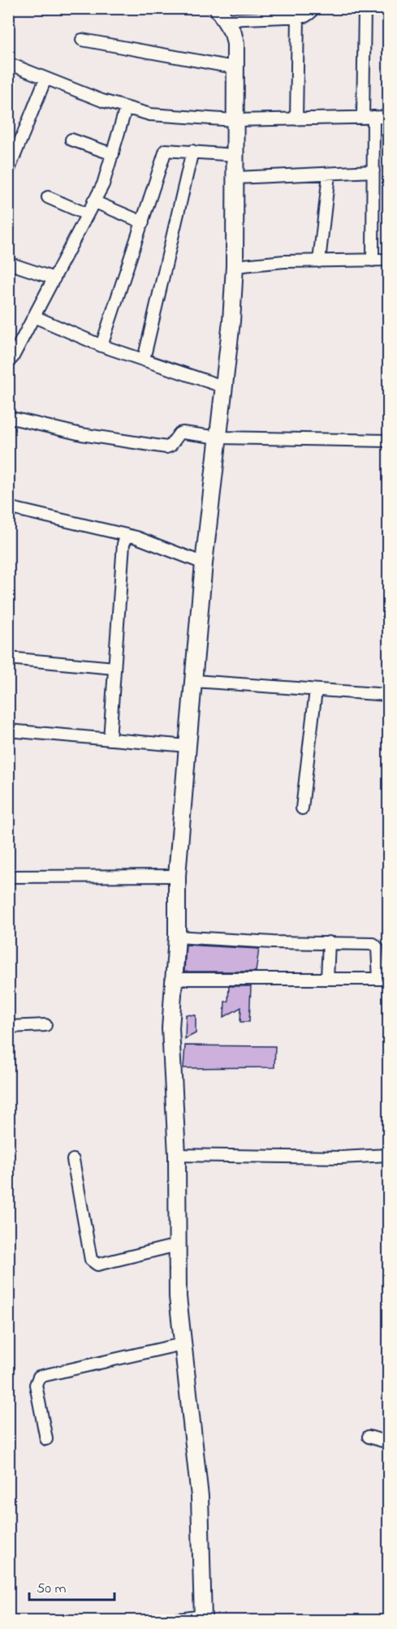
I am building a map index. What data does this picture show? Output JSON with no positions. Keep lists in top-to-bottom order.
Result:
{
  "scale_bar": "50 m"
}
